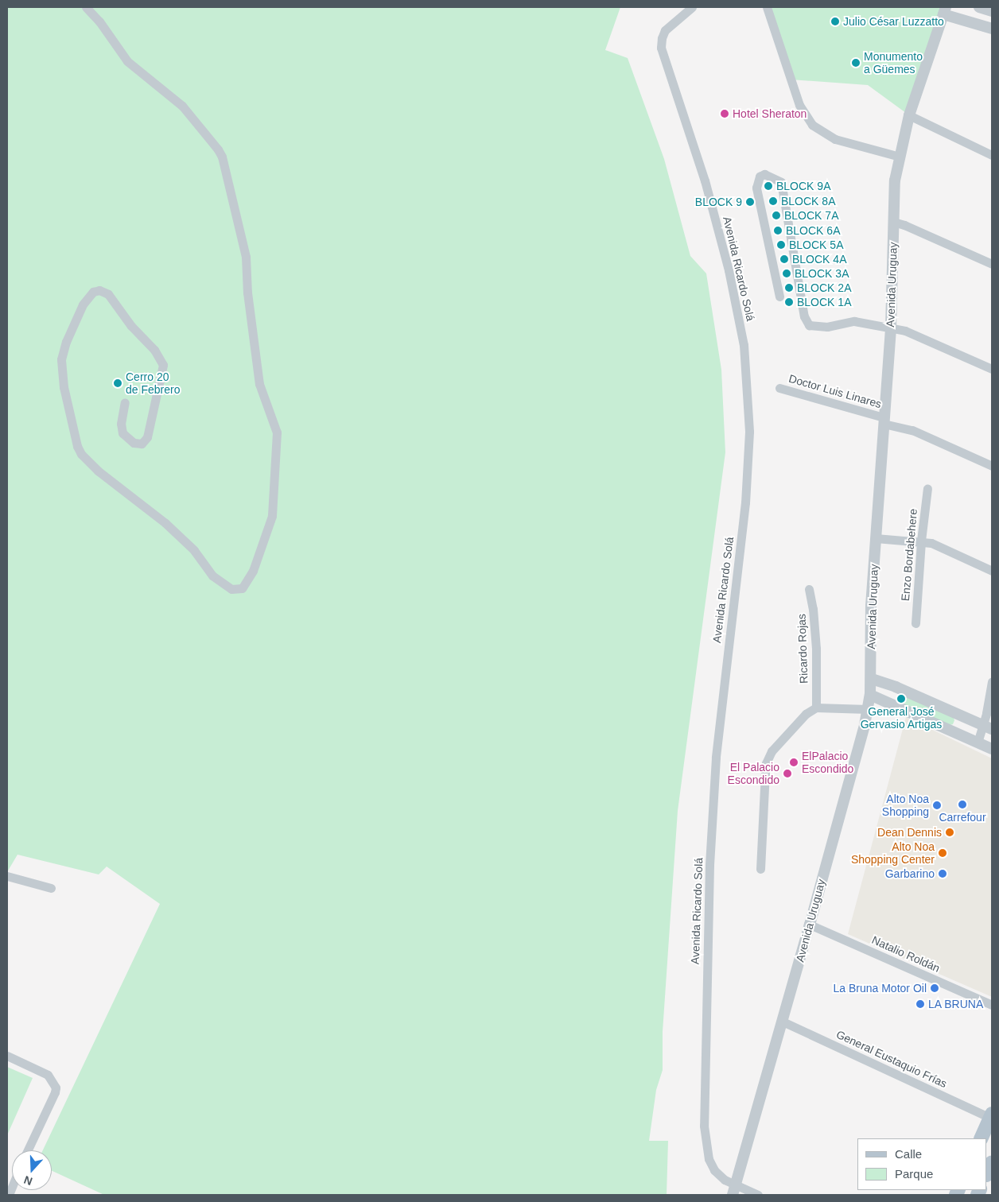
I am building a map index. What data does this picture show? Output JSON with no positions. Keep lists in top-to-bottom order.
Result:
{
  "streets": {
    "street": [
      "Avenida Ricardo Solá",
      "Avenida Uruguay",
      "Doctor Luis Linares",
      "Enzo Bordabehere",
      "Ricardo Rojas",
      "Natalio Roldán",
      "General Eustaquio Frías"
    ]
  },
  "crossings": [
    ["Avenida Ricardo Solá", "Avenida Uruguay"],
    ["Avenida Uruguay", "Doctor Luis Linares"],
    ["Avenida Uruguay", "Natalio Roldán"],
    ["Avenida Uruguay", "General Eustaquio Frías"]
  ],
  "places": [
    "Julio César Luzzatto",
    "Monumento a Güemes",
    "Hotel Sheraton",
    "BLOCK 9A",
    "BLOCK 8A",
    "BLOCK 9",
    "BLOCK 7A",
    "BLOCK 6A",
    "BLOCK 5A",
    "BLOCK 4A",
    "BLOCK 3A",
    "BLOCK 2A",
    "BLOCK 1A",
    "Cerro 20 de Febrero",
    "General José Gervasio Artigas",
    "ElPalacio Escondido",
    "El Palacio Escondido",
    "Carrefour",
    "Alto Noa Shopping",
    "Dean Dennis",
    "Alto Noa Shopping Center",
    "Garbarino",
    "La Bruna Motor Oil",
    "LA BRUNA"
  ],
  "legend": ["Calle", "Parque"],
  "north": "bottom"
}
